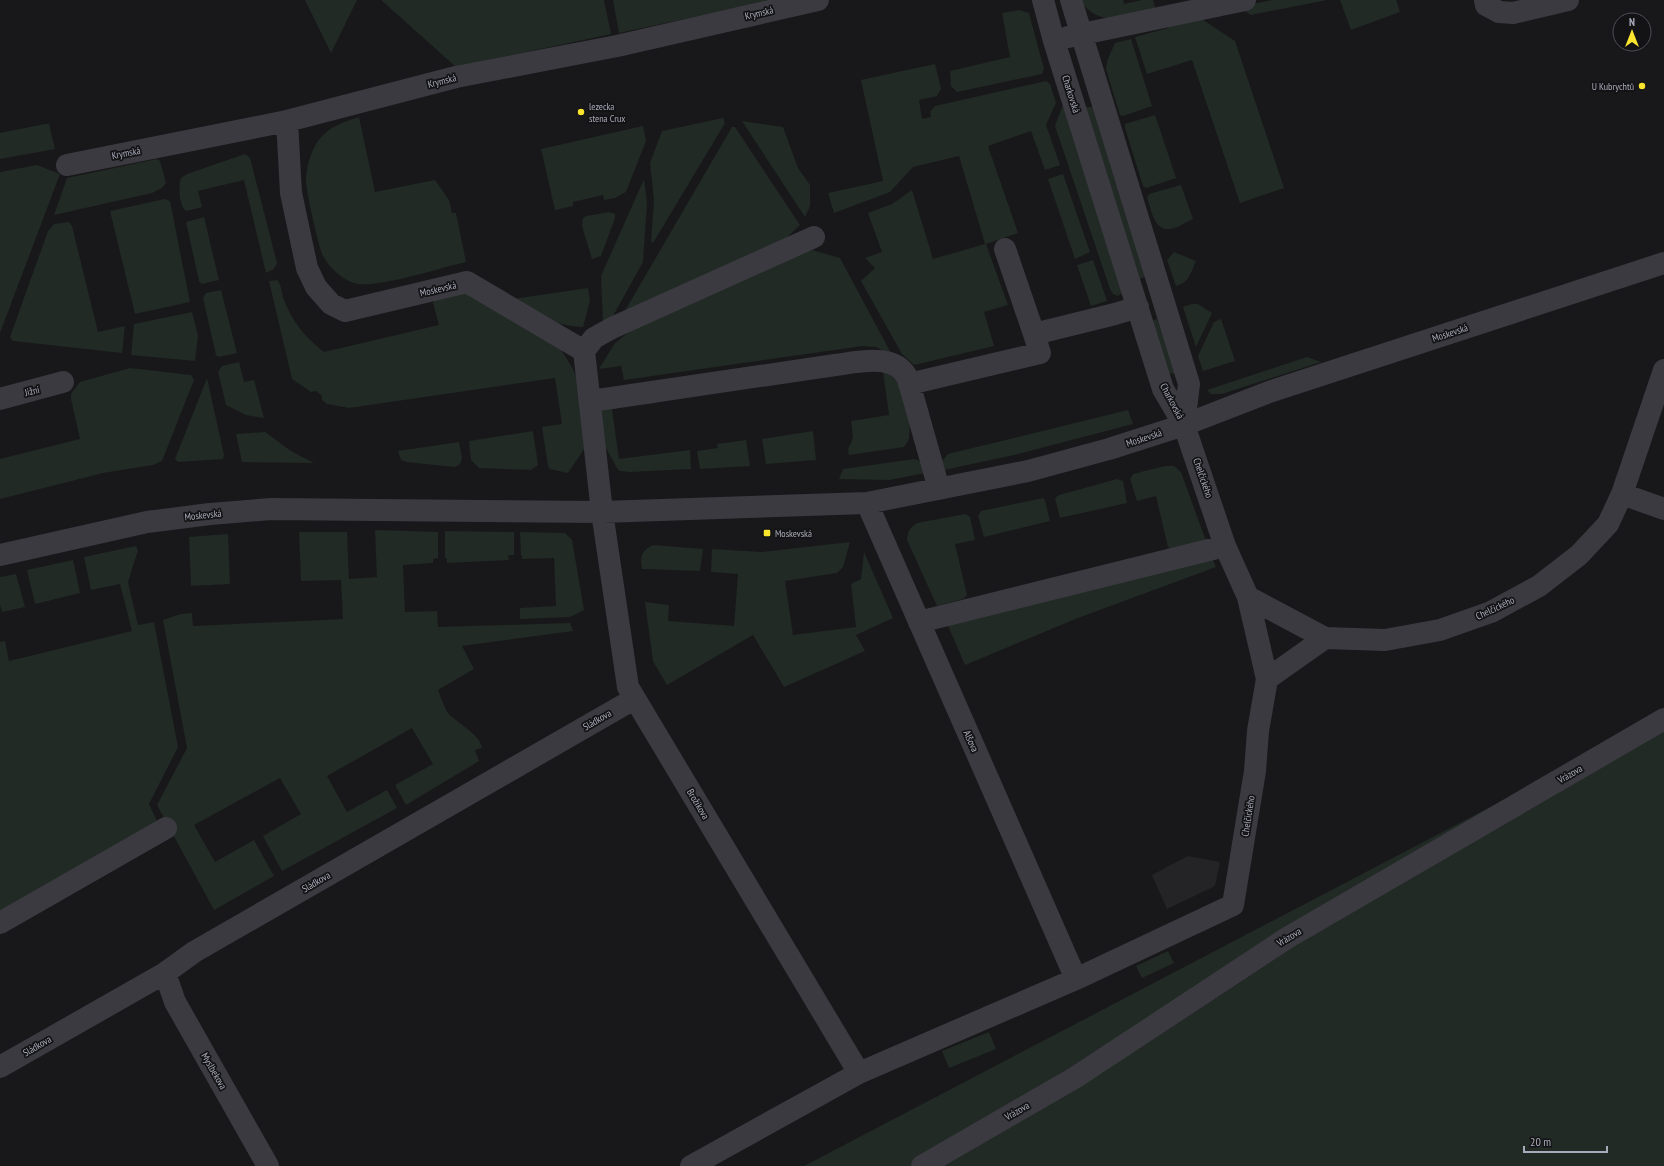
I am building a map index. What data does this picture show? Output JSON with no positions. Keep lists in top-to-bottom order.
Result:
{
  "streets": {
    "street": [
      "Krymská",
      "Charkovská",
      "Moskevská",
      "Jižní",
      "Chelčického",
      "Sládkova",
      "Alšova",
      "Vrázova",
      "Brožíkova",
      "Myslbekova"
    ]
  },
  "crossings": [
    ["Krymská", "Moskevská"],
    ["Charkovská", "Moskevská"],
    ["Charkovská", "Chelčického"],
    ["Moskevská", "Chelčického"],
    ["Moskevská", "Alšova"],
    ["Moskevská", "Brožíkova"],
    ["Chelčického", "Alšova"],
    ["Sládkova", "Brožíkova"],
    ["Sládkova", "Myslbekova"]
  ],
  "places": {
    "other": ["U Kubrychtů", "lezecka stena Crux"],
    "transit": ["Moskevská"]
  },
  "scale_bar": "20 m",
  "north": "top"
}
